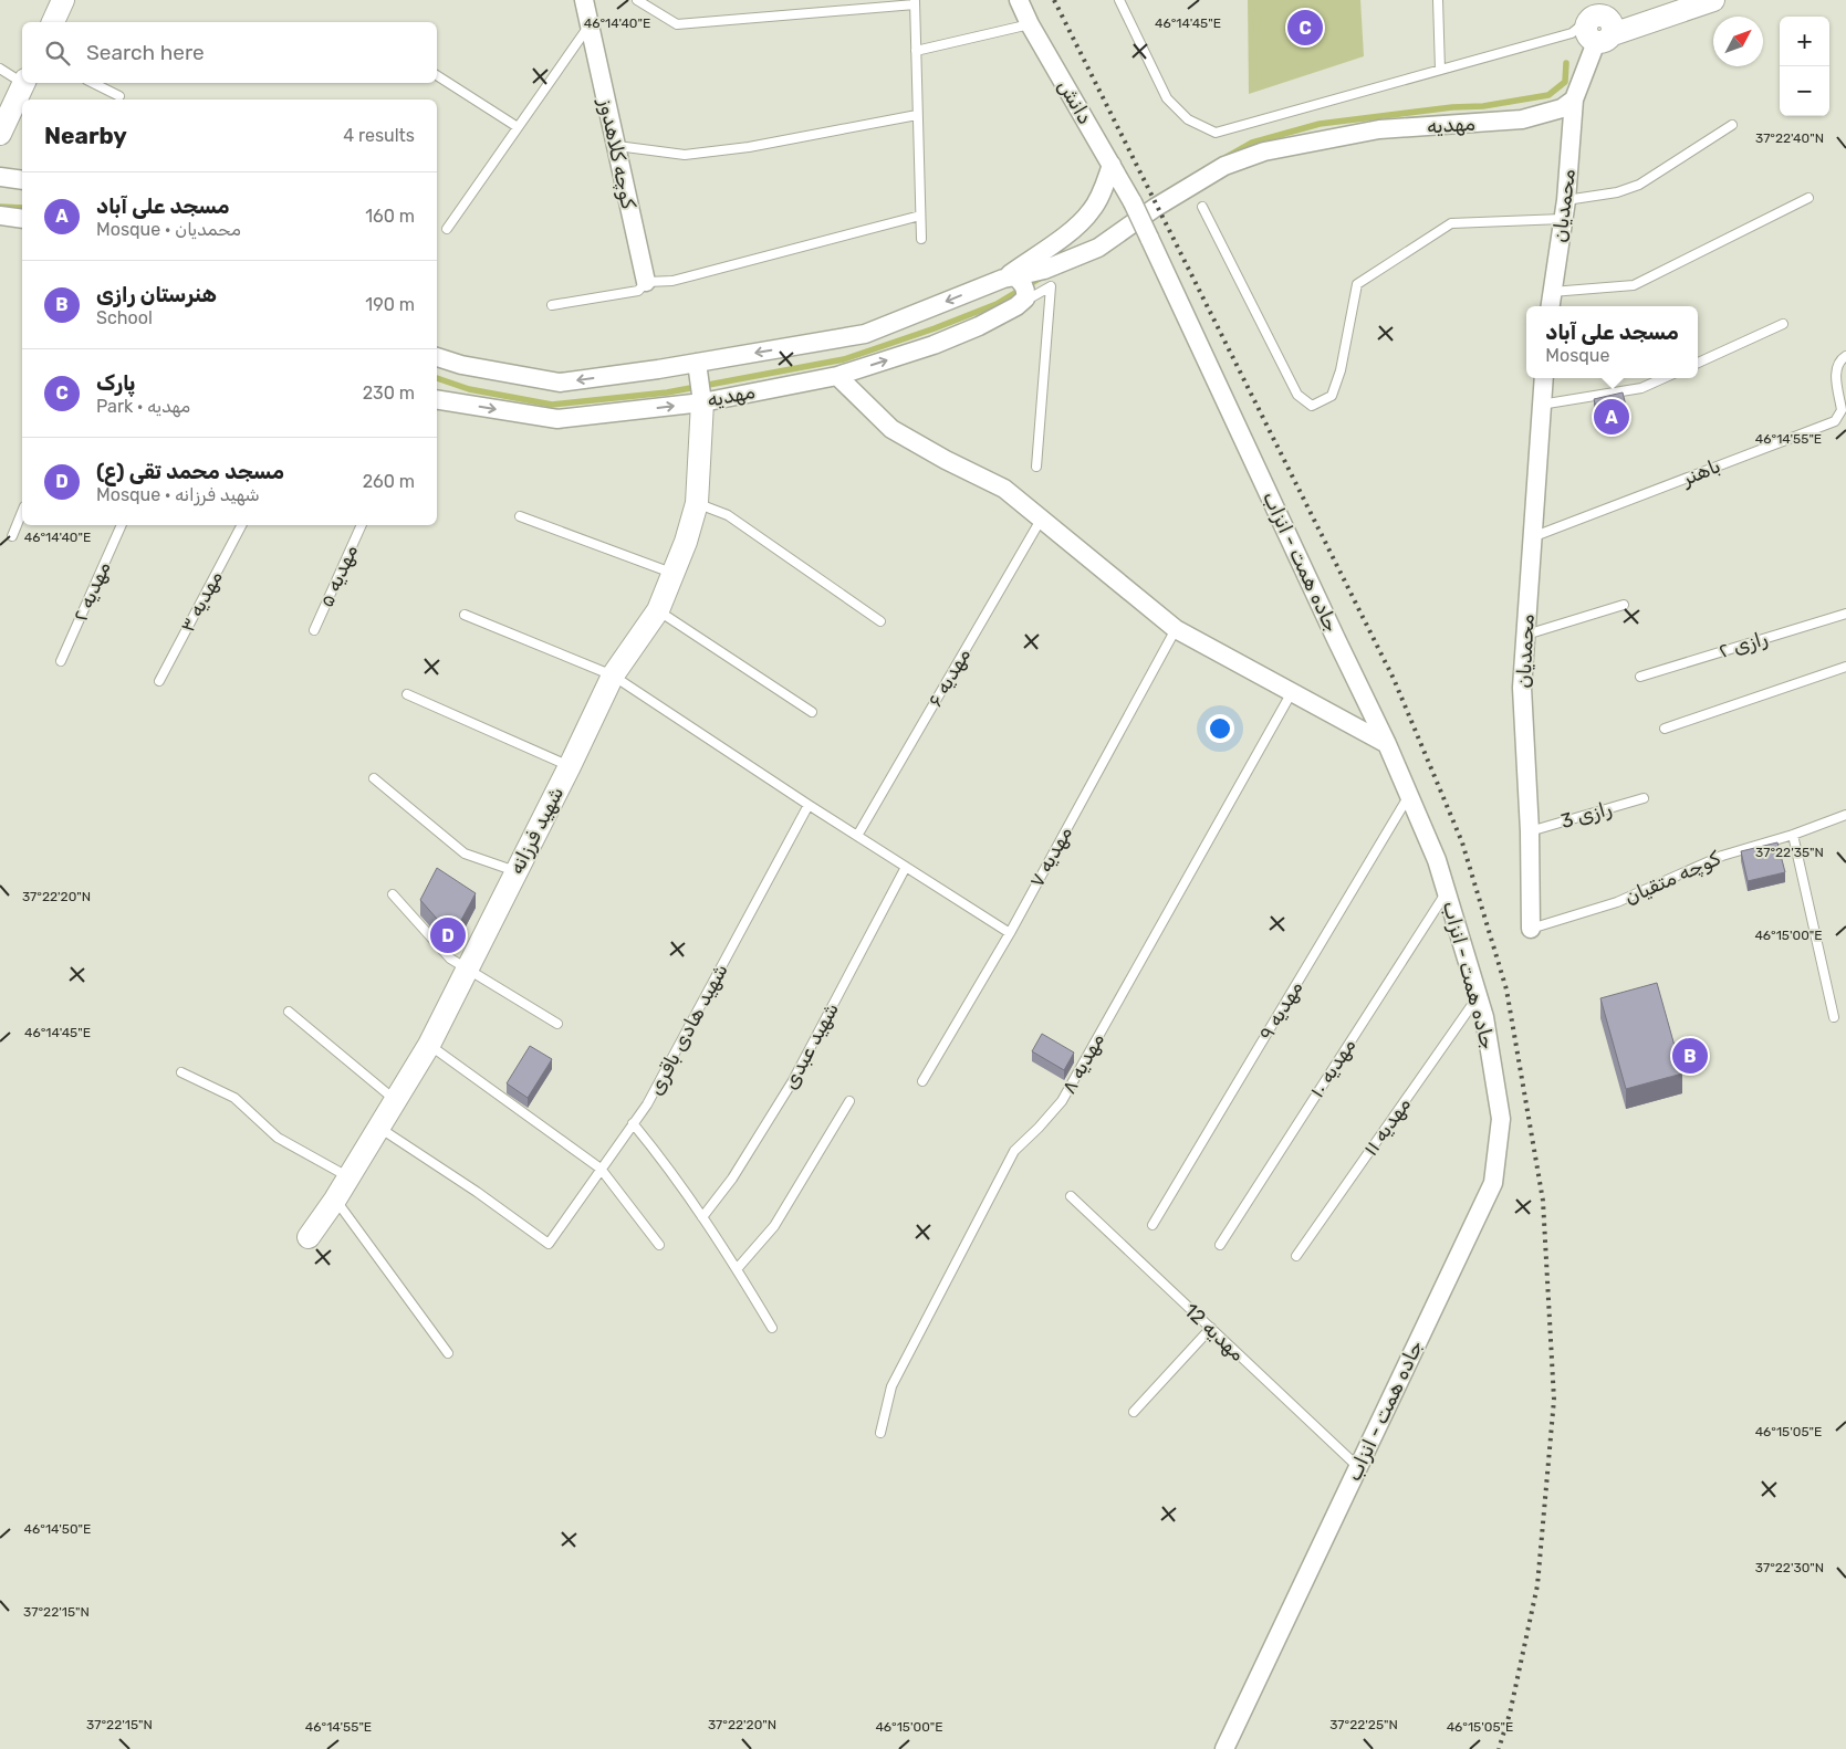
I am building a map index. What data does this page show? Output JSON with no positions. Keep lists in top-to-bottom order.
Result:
{
  "streets": {
    "street": [
      "دانش",
      "مهدیه",
      "کوچه کلاهدوز",
      "محمدیان",
      "جاده همت - انزاب",
      "شهید فرزانه"
    ],
    "lane": [
      "باهنر",
      "مهدیه ۵",
      "مهدیه ۲",
      "مهدیه ۳",
      "رازی ۲",
      "مهدیه ۶",
      "رازی 3",
      "مهدیه ۷",
      "کوچه متقیان",
      "مهدیه ۹",
      "شهید هادی باقری",
      "شهید عبدی",
      "مهدیه ۸",
      "مهدیه ۱۰",
      "مهدیه ۱۱",
      "مهدیه 12"
    ]
  },
  "crossings": [
    ["دانش", "جاده همت - انزاب"],
    ["مهدیه", "محمدیان"],
    ["مهدیه", "شهید فرزانه"],
    ["محمدیان", "باهنر"],
    ["محمدیان", "رازی 3"],
    ["محمدیان", "کوچه متقیان"],
    ["جاده همت - انزاب", "مهدیه ۹"],
    ["جاده همت - انزاب", "مهدیه ۱۰"],
    ["جاده همت - انزاب", "مهدیه ۱۱"],
    ["جاده همت - انزاب", "مهدیه 12"],
    ["شهید فرزانه", "شهید هادی باقری"]
  ],
  "north": "top right",
  "page": {
    "pins": [
      "C",
      "A",
      "D",
      "B"
    ],
    "map_buttons": ["+", "−"],
    "search": "Search here",
    "heading": ["Nearby", "4 results"],
    "list": [
      {
        "mark": "A",
        "name": "مسجد علی آباد",
        "note": "Mosque · محمدیان",
        "value": "160 m"
      },
      {
        "mark": "B",
        "name": "هنرستان رازی",
        "note": "School",
        "value": "190 m"
      },
      {
        "mark": "C",
        "name": "پارک",
        "note": "Park · مهدیه",
        "value": "230 m"
      },
      {
        "mark": "D",
        "name": "مسجد محمد تقی (ع)",
        "note": "Mosque · شهید فرزانه",
        "value": "260 m"
      }
    ],
    "popup": ["مسجد علی آباد", "Mosque"]
  },
  "coordinates": [
    "46°14'40\"E",
    "46°14'45\"E",
    "37°22'40\"N",
    "46°14'55\"E",
    "37°22'35\"N",
    "37°22'20\"N",
    "46°15'00\"E",
    "46°15'05\"E",
    "46°14'50\"E",
    "37°22'30\"N",
    "37°22'15\"N",
    "37°22'25\"N"
  ]
}
